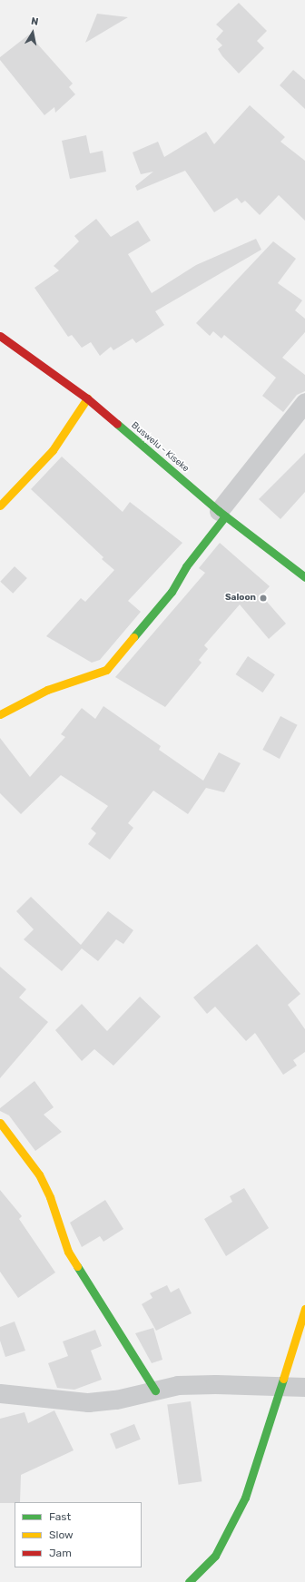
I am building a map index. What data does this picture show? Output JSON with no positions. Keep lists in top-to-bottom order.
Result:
{
  "streets": {
    "street": ["Buswelu - Kiseke"]
  },
  "places": ["Saloon"],
  "legend": ["Fast", "Slow", "Jam"],
  "north": "top"
}
